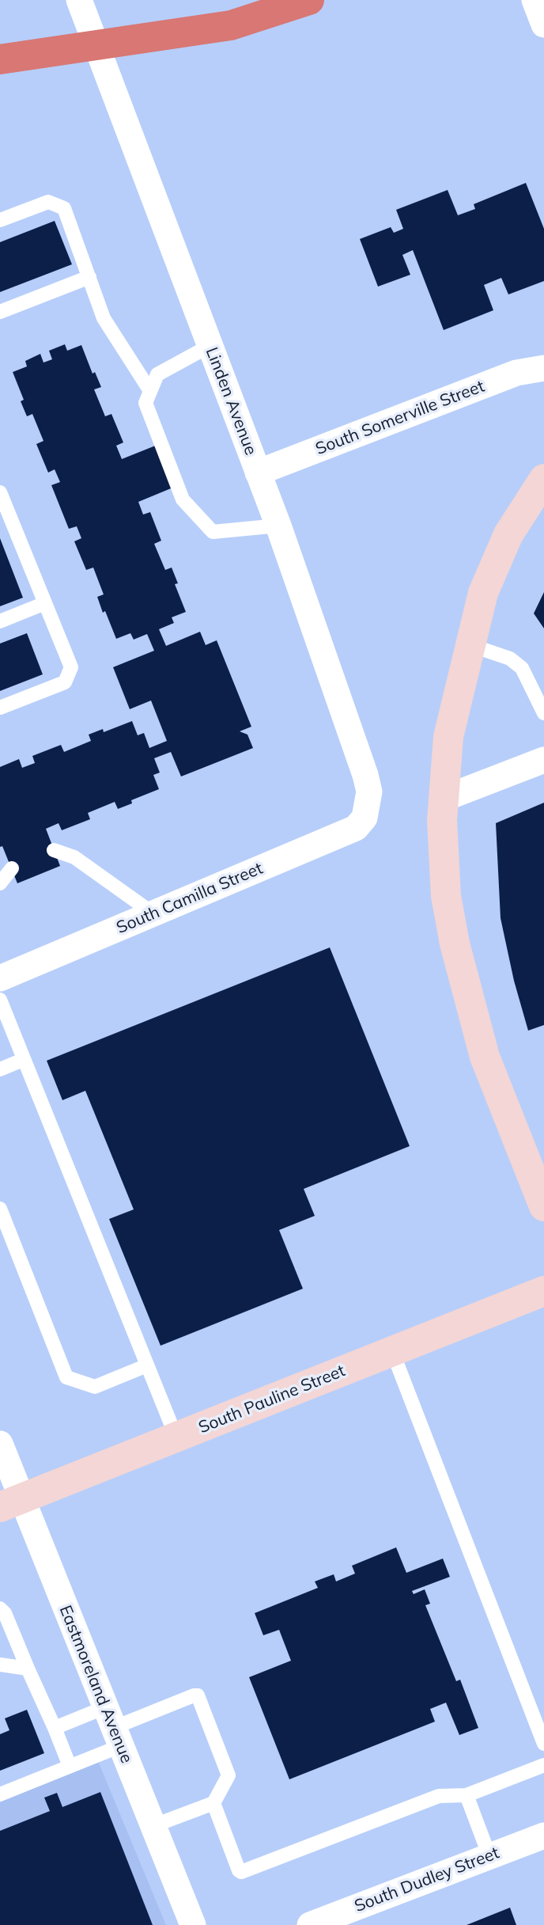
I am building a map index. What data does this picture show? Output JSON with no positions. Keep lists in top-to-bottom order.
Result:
{
  "streets": {
    "main road": ["South Pauline Street"],
    "street": [
      "Linden Avenue",
      "South Somerville Street",
      "South Camilla Street",
      "Eastmoreland Avenue",
      "South Dudley Street"
    ]
  },
  "crossings": [
    ["Linden Avenue", "South Somerville Street"],
    ["Linden Avenue", "South Camilla Street"],
    ["South Pauline Street", "Eastmoreland Avenue"]
  ]
}
